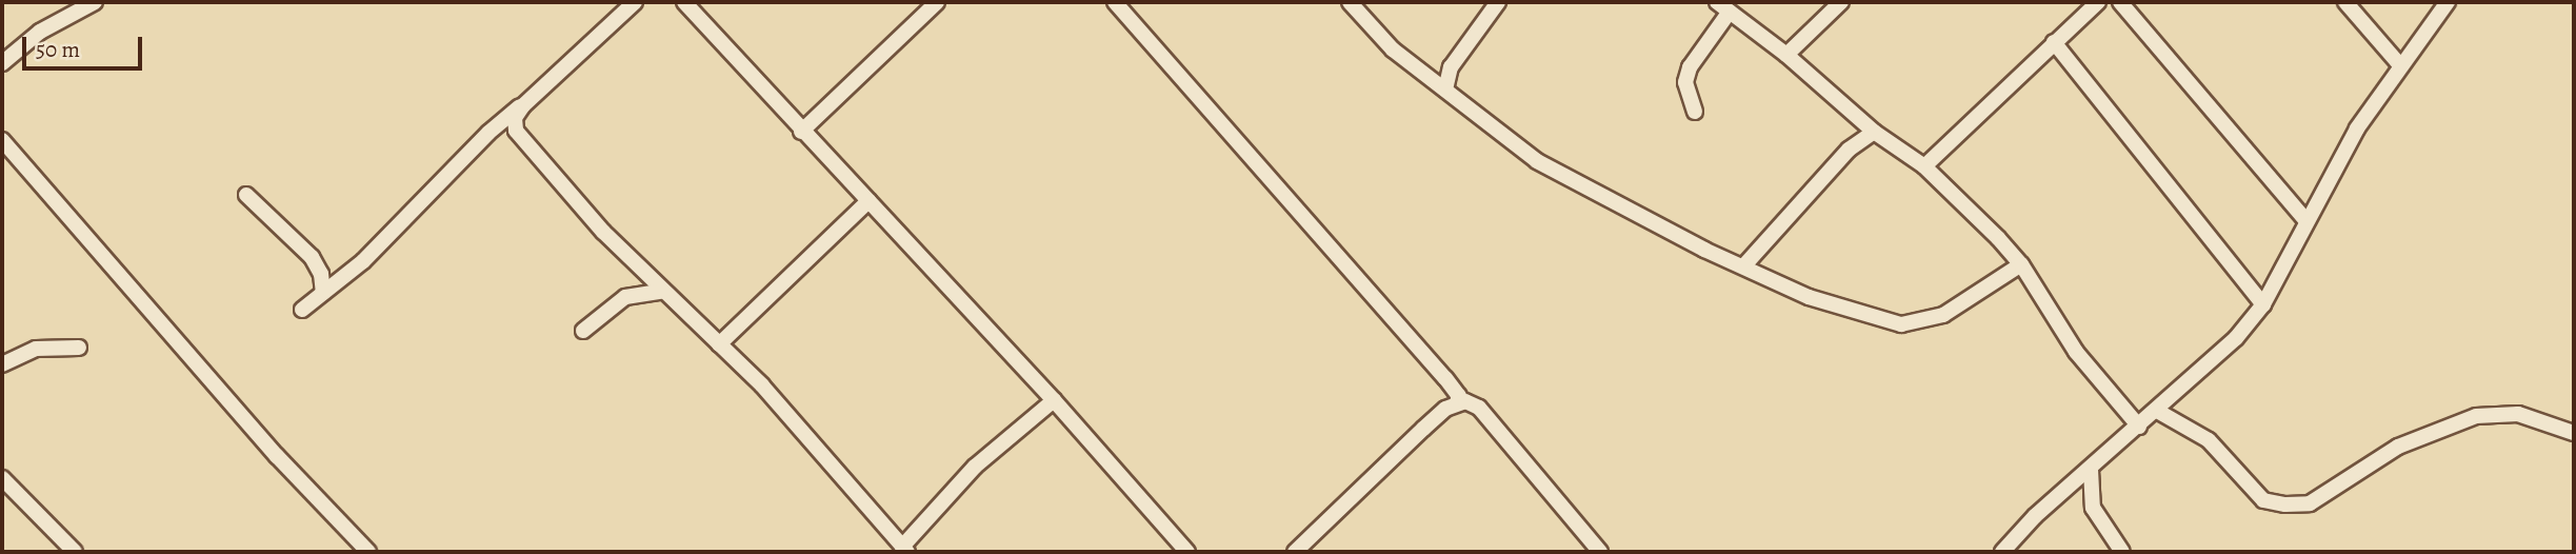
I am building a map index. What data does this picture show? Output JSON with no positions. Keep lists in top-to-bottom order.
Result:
{
  "scale_bar": "50 m"
}
